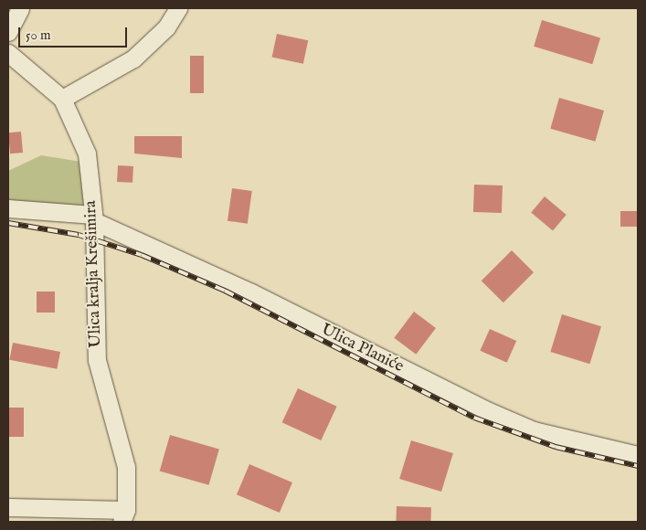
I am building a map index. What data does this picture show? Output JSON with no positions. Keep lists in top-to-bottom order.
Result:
{
  "streets": {
    "street": ["Ulica kralja Krešimira", "Ulica Planiće"]
  },
  "crossings": [
    ["Ulica kralja Krešimira", "Ulica Planiće"]
  ],
  "scale_bar": "50 m"
}
